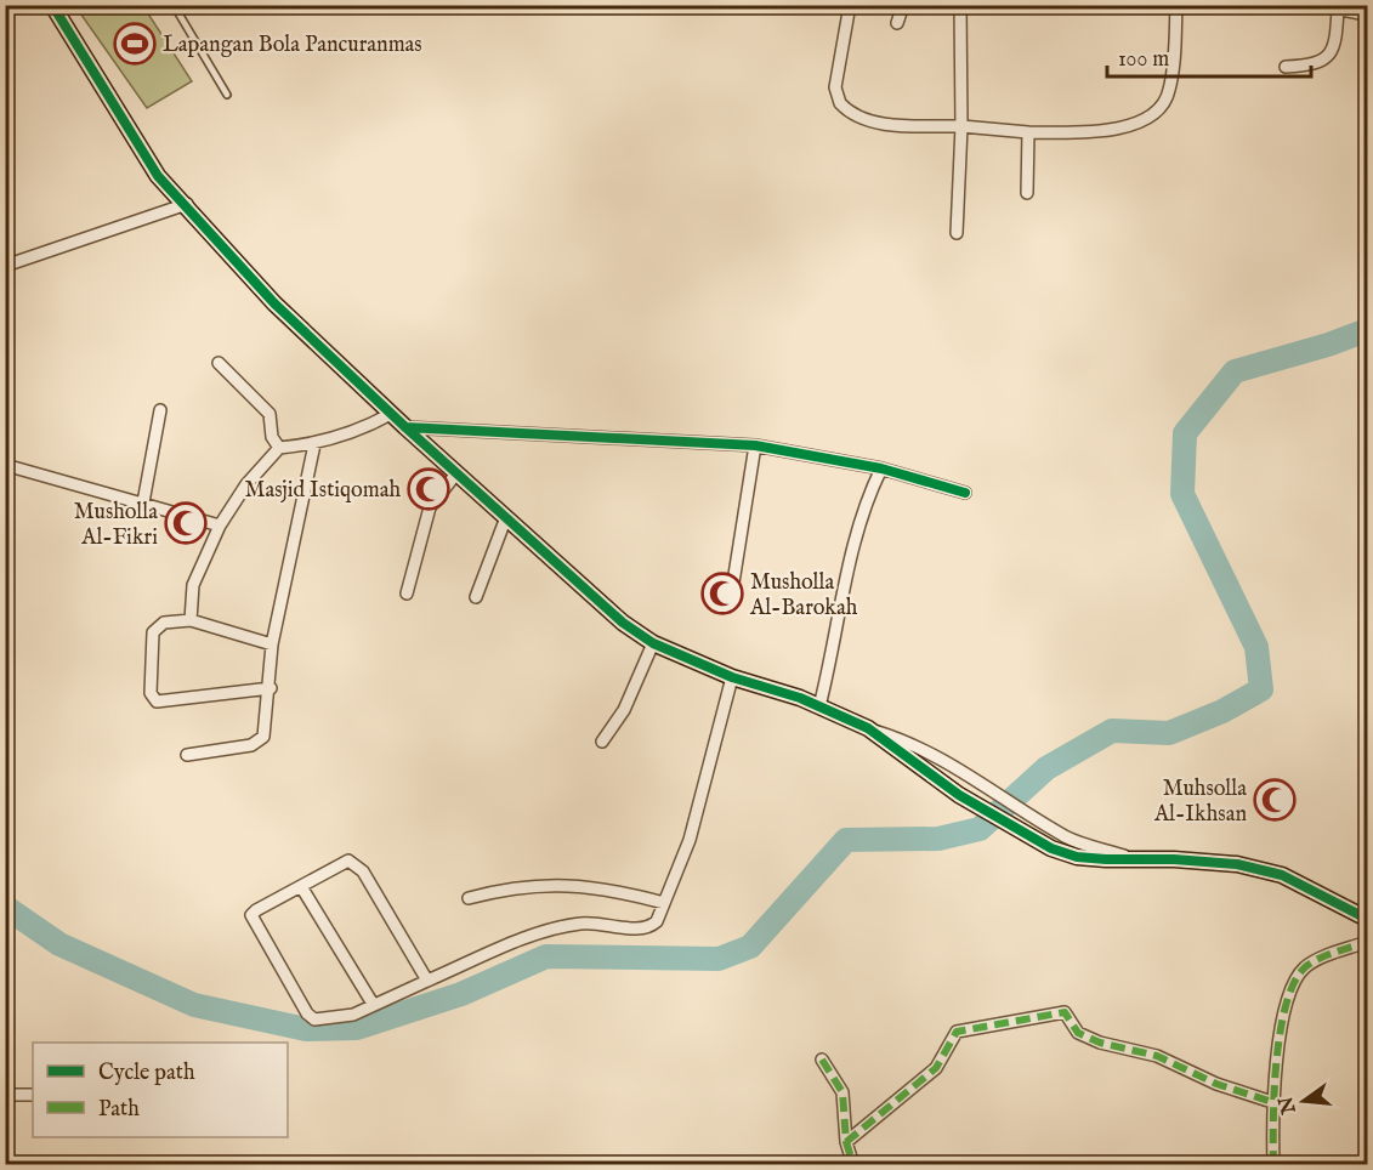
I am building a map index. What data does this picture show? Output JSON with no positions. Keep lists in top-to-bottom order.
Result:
{
  "places": {
    "sports": ["Lapangan Bola Pancuranmas"],
    "mosque": [
      "Masjid Istiqomah",
      "Musholla Al-Fikri",
      "Musholla Al-Barokah",
      "Muhsolla Al-Ikhsan"
    ]
  },
  "legend": ["Cycle path", "Path"],
  "scale_bar": "100 m",
  "north": "left"
}
